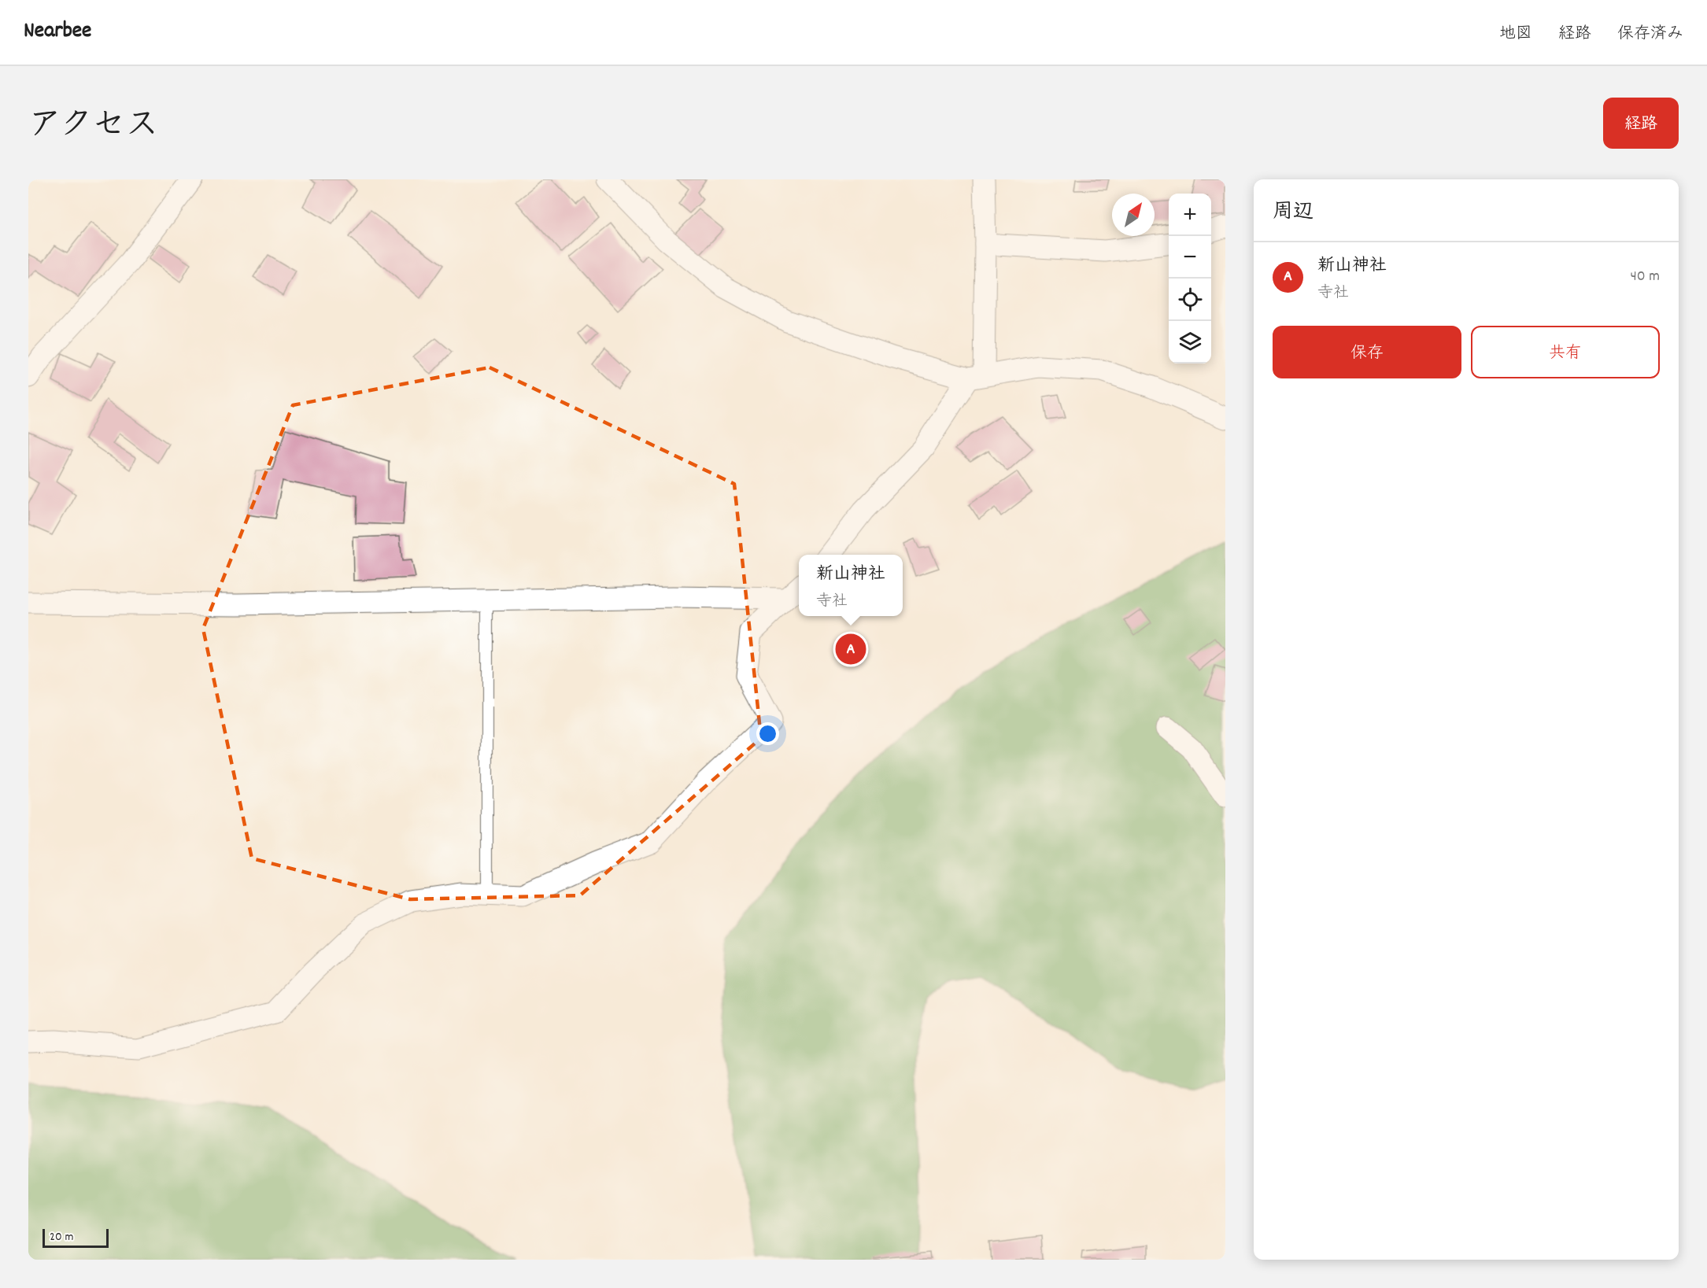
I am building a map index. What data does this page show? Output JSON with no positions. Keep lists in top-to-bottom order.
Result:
{
  "scale_bar": "20 m",
  "north": "top right",
  "page": {
    "header": "Nearbee",
    "nav": ["地図", "経路", "保存済み"],
    "title": "アクセス",
    "buttons": [
      "経路",
      ["保存", "共有"]
    ],
    "heading": "周辺",
    "map_buttons": ["+", "−"],
    "list": [
      {
        "mark": "A",
        "name": "新山神社",
        "note": "寺社",
        "value": "40 m"
      }
    ],
    "popup": ["新山神社", "寺社"],
    "pins": "A",
    "scale": "20 m"
  }
}
